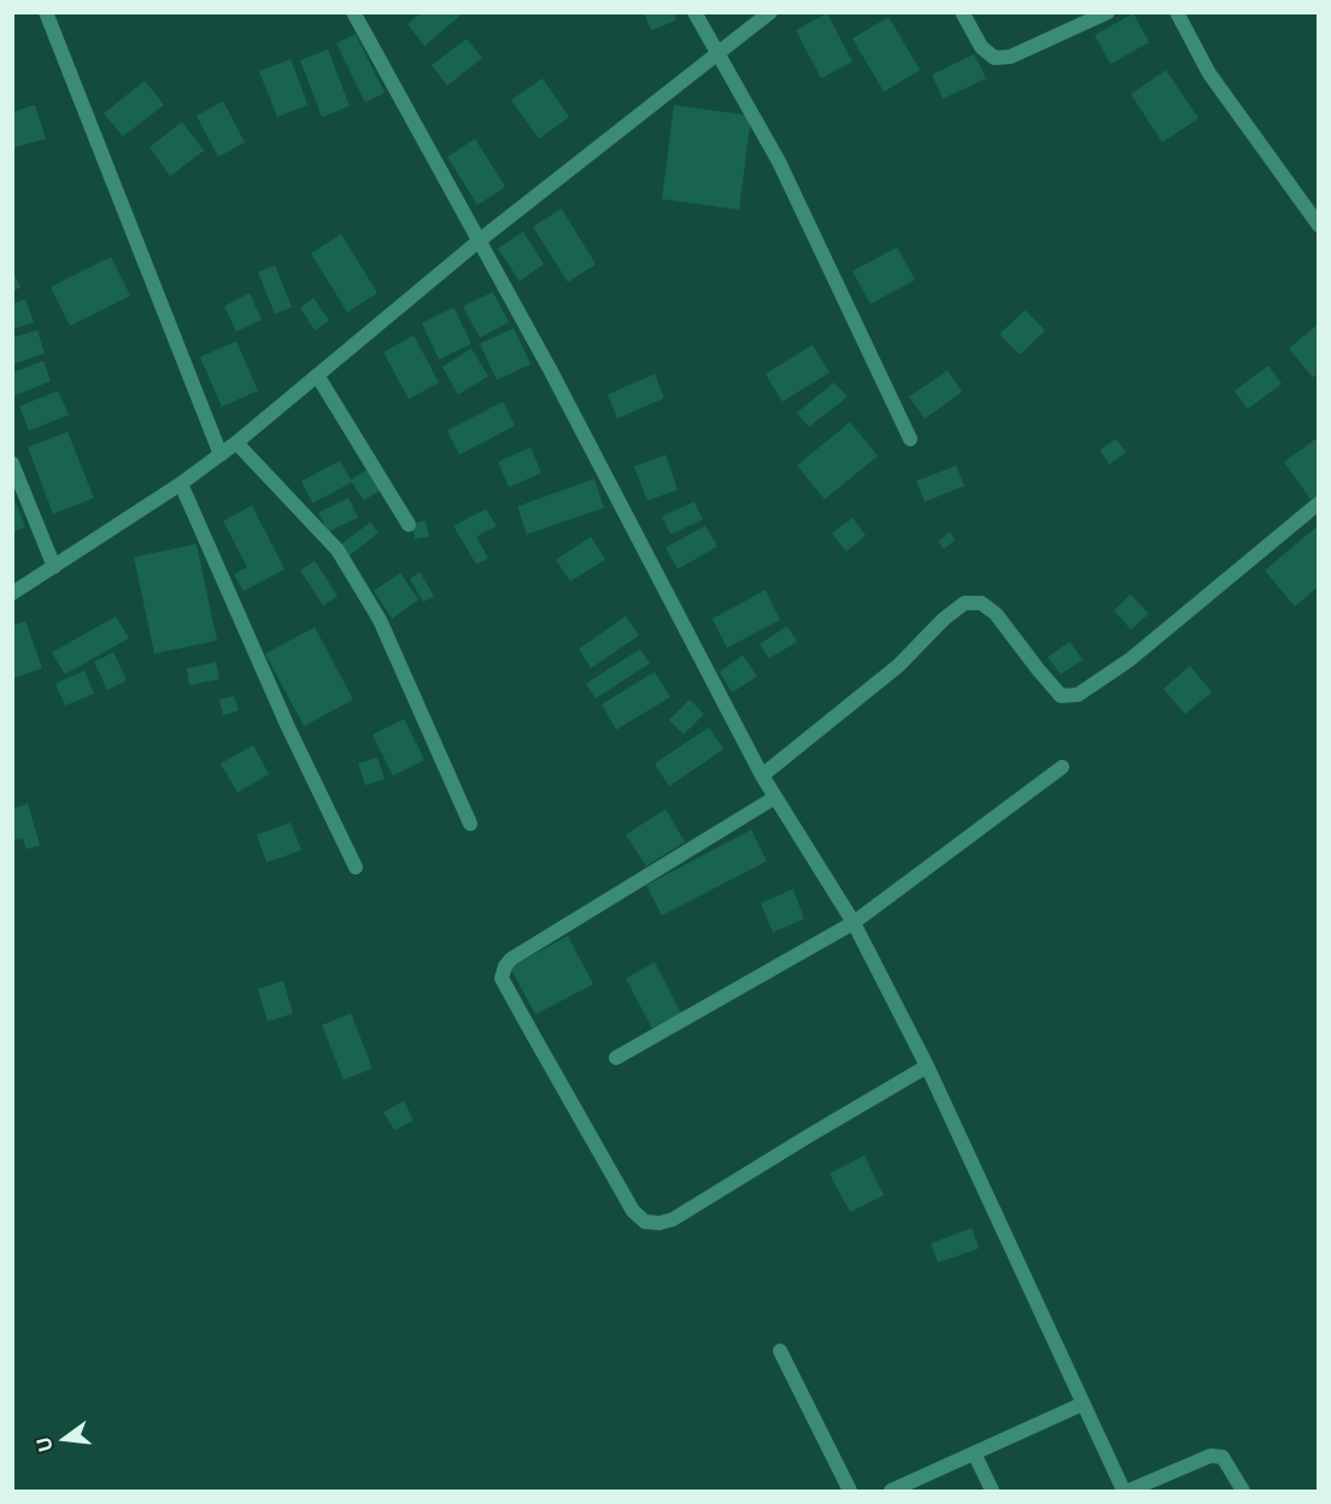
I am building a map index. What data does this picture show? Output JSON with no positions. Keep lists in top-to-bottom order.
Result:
{
  "north": "left"
}
